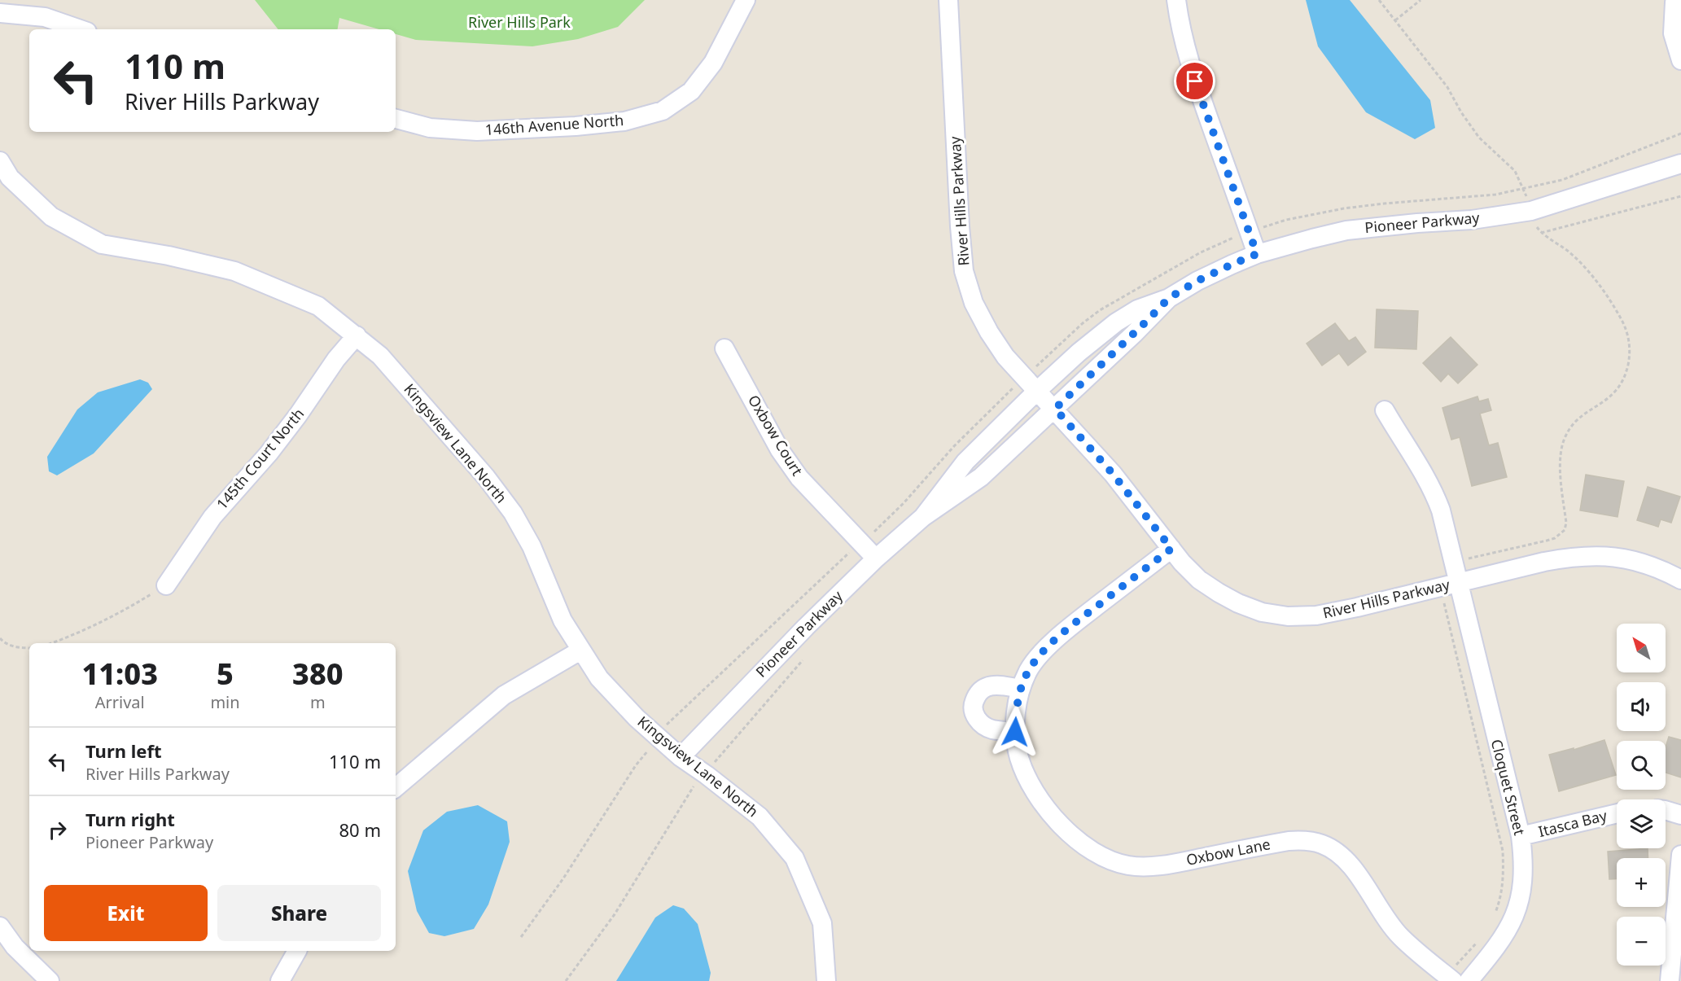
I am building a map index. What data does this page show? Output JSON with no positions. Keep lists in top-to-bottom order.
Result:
{
  "streets": {
    "street": [
      "146th Avenue North",
      "River Hills Parkway",
      "Pioneer Parkway",
      "Oxbow Court",
      "Kingsview Lane North",
      "145th Court North",
      "Cloquet Street",
      "Itasca Bay",
      "Oxbow Lane"
    ]
  },
  "crossings": [
    ["River Hills Parkway", "Pioneer Parkway"],
    ["River Hills Parkway", "Cloquet Street"],
    ["River Hills Parkway", "Oxbow Lane"],
    ["Pioneer Parkway", "Oxbow Court"],
    ["Pioneer Parkway", "Kingsview Lane North"],
    ["Kingsview Lane North", "145th Court North"],
    ["Cloquet Street", "Itasca Bay"]
  ],
  "parks": ["River Hills Park"],
  "north": "top left",
  "page": {
    "turn": ["110 m", "River Hills Parkway"],
    "map_buttons": ["+", "−"],
    "eta": [
      "11:03",
      "Arrival",
      "5",
      "min",
      "380",
      "m"
    ],
    "list": [
      {
        "name": "Turn left",
        "note": "River Hills Parkway",
        "value": "110 m"
      },
      {
        "name": "Turn right",
        "note": "Pioneer Parkway",
        "value": "80 m"
      }
    ],
    "buttons": ["Exit", "Share"]
  }
}
